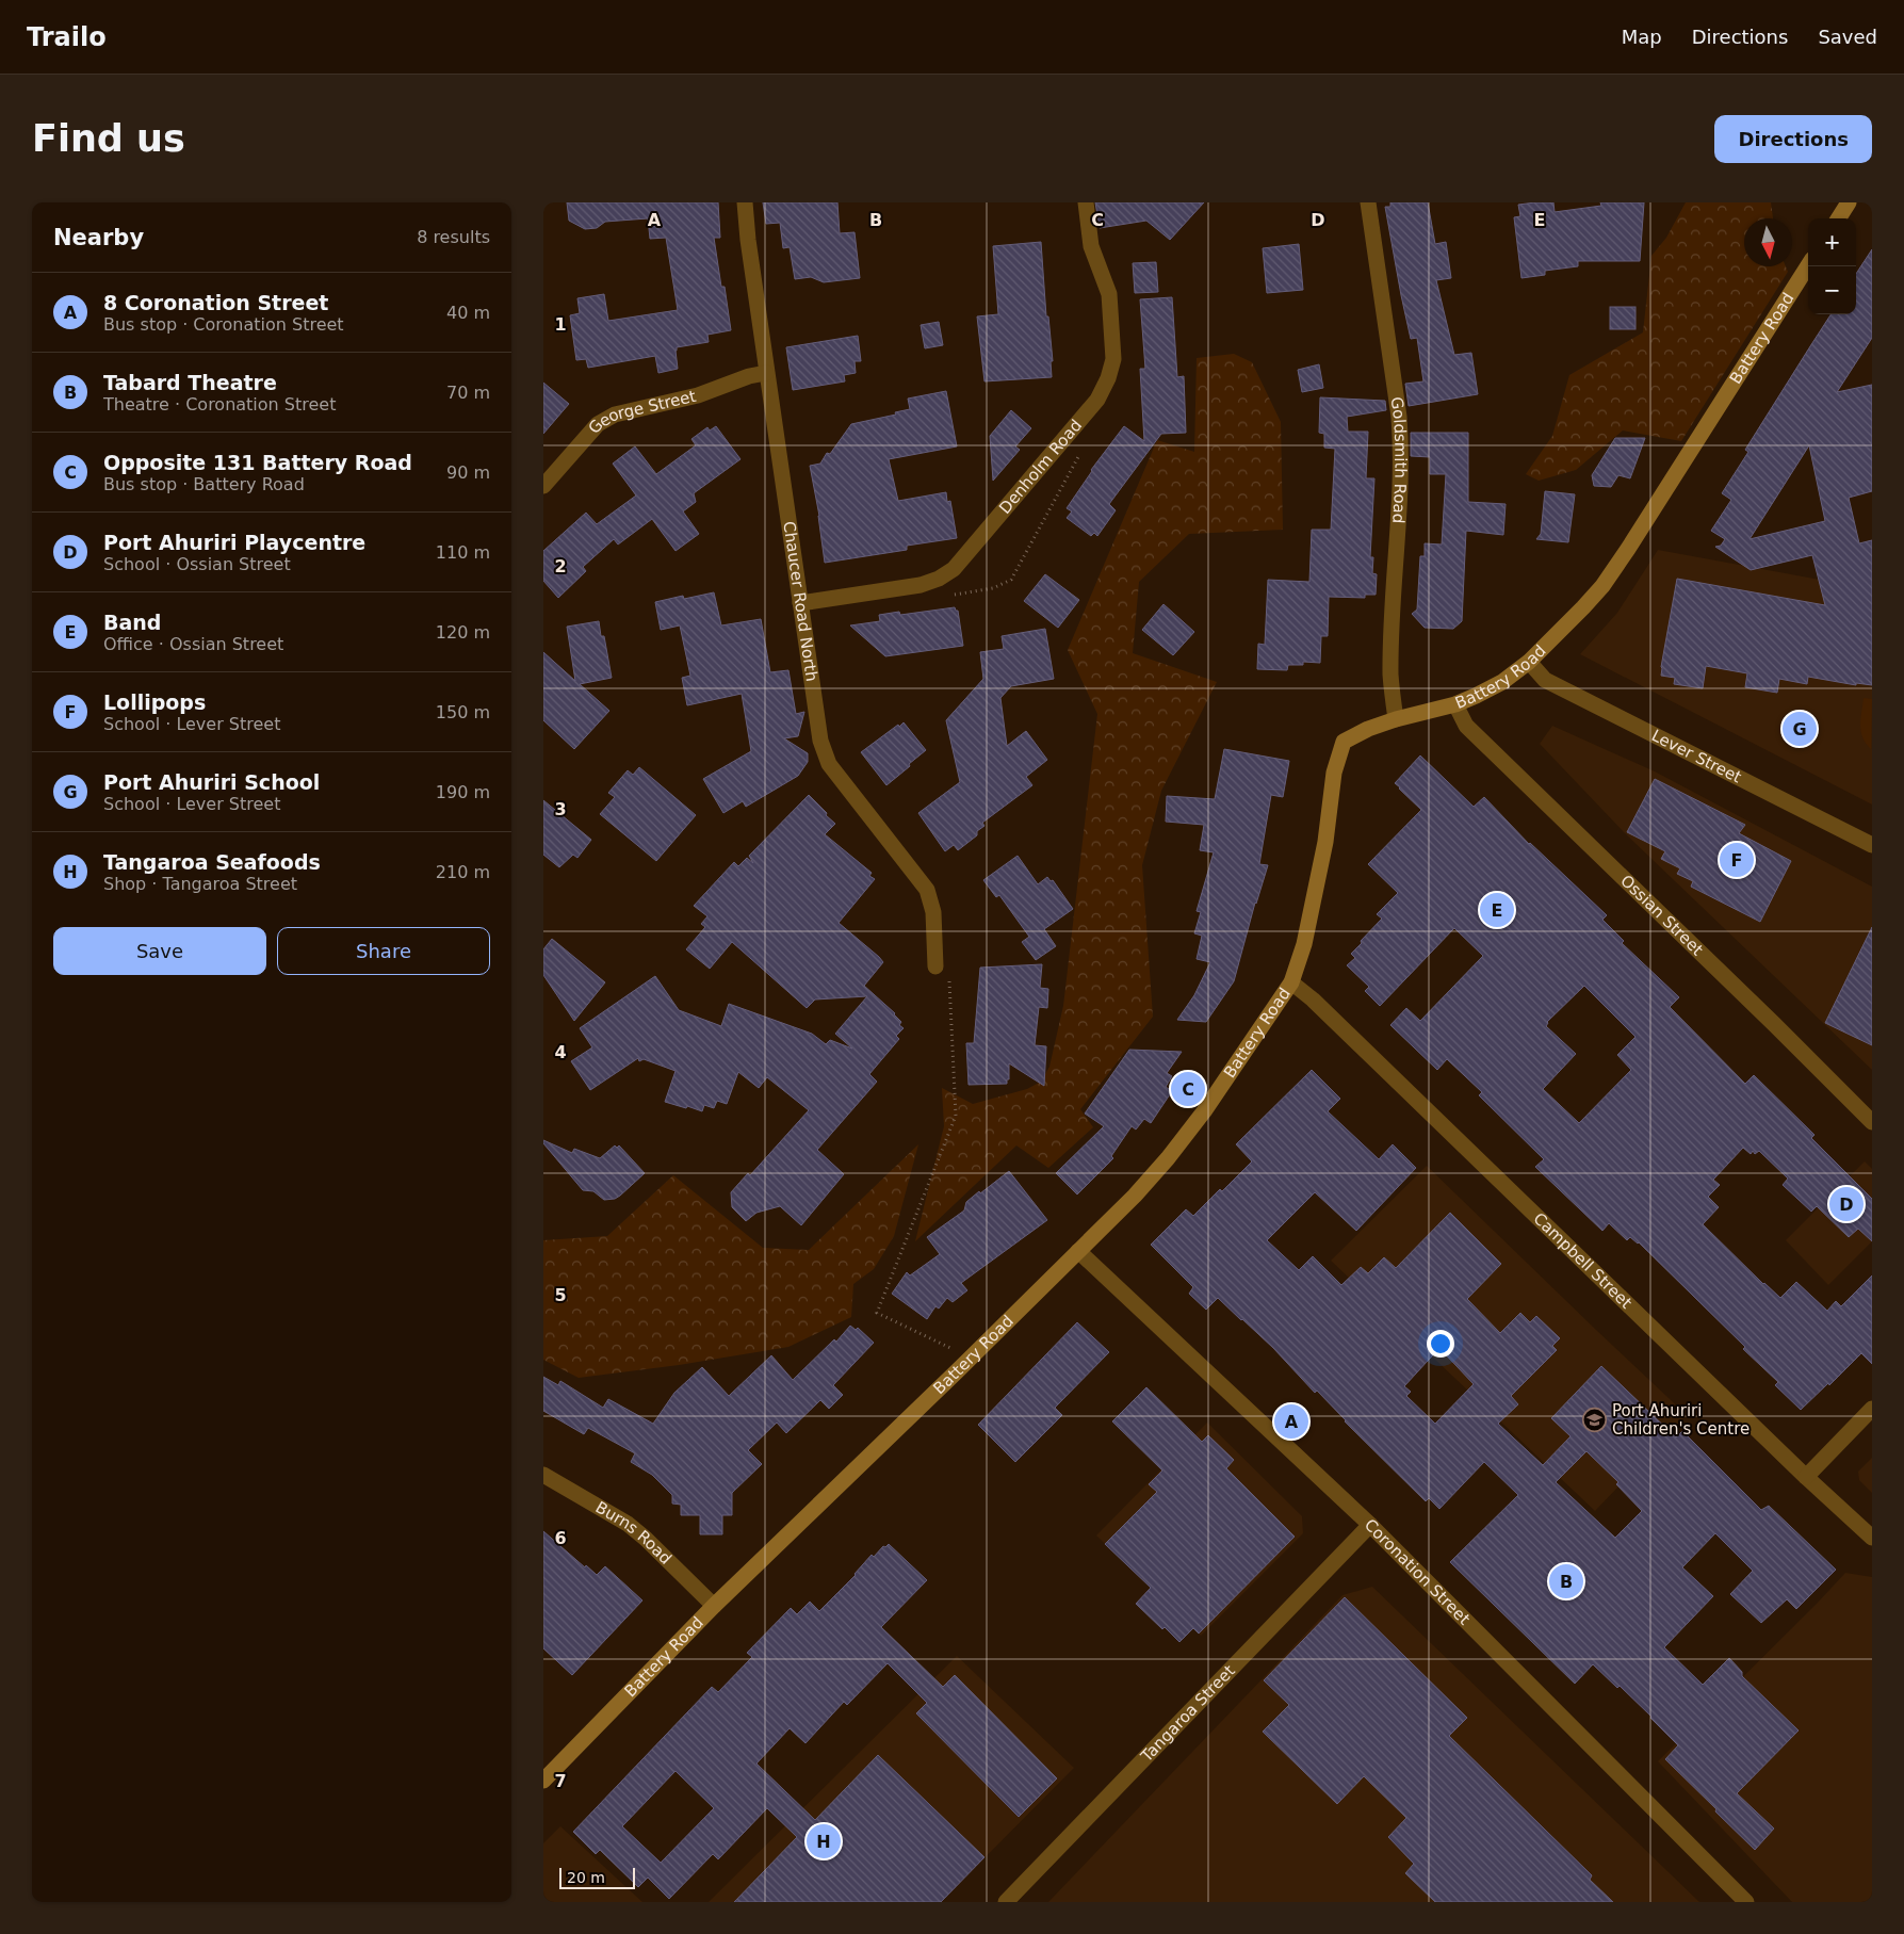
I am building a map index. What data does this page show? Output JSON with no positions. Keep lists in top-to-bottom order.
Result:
{
  "streets": {
    "street": [
      "Battery Road",
      "George Street",
      "Goldsmith Road",
      "Denholm Road",
      "Chaucer Road North",
      "Lever Street",
      "Ossian Street",
      "Campbell Street",
      "Burns Road",
      "Coronation Street",
      "Tangaroa Street"
    ]
  },
  "crossings": [
    ["Battery Road", "Goldsmith Road"],
    ["Battery Road", "Lever Street"],
    ["Battery Road", "Ossian Street"],
    ["Battery Road", "Campbell Street"],
    ["Battery Road", "Burns Road"],
    ["Battery Road", "Coronation Street"],
    ["George Street", "Chaucer Road North"],
    ["Denholm Road", "Chaucer Road North"],
    ["Coronation Street", "Tangaroa Street"]
  ],
  "places": {
    "school or university": ["Port Ahuriri Children's Centre"]
  },
  "scale_bar": "20 m",
  "north": "bottom",
  "page": {
    "header": "Trailo",
    "nav": ["Map", "Directions", "Saved"],
    "buttons": [
      "Directions",
      ["Save", "Share"]
    ],
    "title": "Find us",
    "heading": ["Nearby", "8 results"],
    "map_buttons": ["+", "−"],
    "list": [
      {
        "mark": "A",
        "name": "8 Coronation Street",
        "note": "Bus stop · Coronation Street",
        "value": "40 m"
      },
      {
        "mark": "B",
        "name": "Tabard Theatre",
        "note": "Theatre · Coronation Street",
        "value": "70 m"
      },
      {
        "mark": "C",
        "name": "Opposite 131 Battery Road",
        "note": "Bus stop · Battery Road",
        "value": "90 m"
      },
      {
        "mark": "D",
        "name": "Port Ahuriri Playcentre",
        "note": "School · Ossian Street",
        "value": "110 m"
      },
      {
        "mark": "E",
        "name": "Band",
        "note": "Office · Ossian Street",
        "value": "120 m"
      },
      {
        "mark": "F",
        "name": "Lollipops",
        "note": "School · Lever Street",
        "value": "150 m"
      },
      {
        "mark": "G",
        "name": "Port Ahuriri School",
        "note": "School · Lever Street",
        "value": "190 m"
      },
      {
        "mark": "H",
        "name": "Tangaroa Seafoods",
        "note": "Shop · Tangaroa Street",
        "value": "210 m"
      }
    ],
    "pins": [
      "G",
      "F",
      "E",
      "C",
      "D",
      "A",
      "B",
      "H"
    ],
    "scale": "20 m"
  },
  "grid": {
    "columns": [
      "A",
      "B",
      "C",
      "D",
      "E"
    ],
    "rows": [
      "1",
      "2",
      "3",
      "4",
      "5",
      "6",
      "7"
    ]
  }
}
